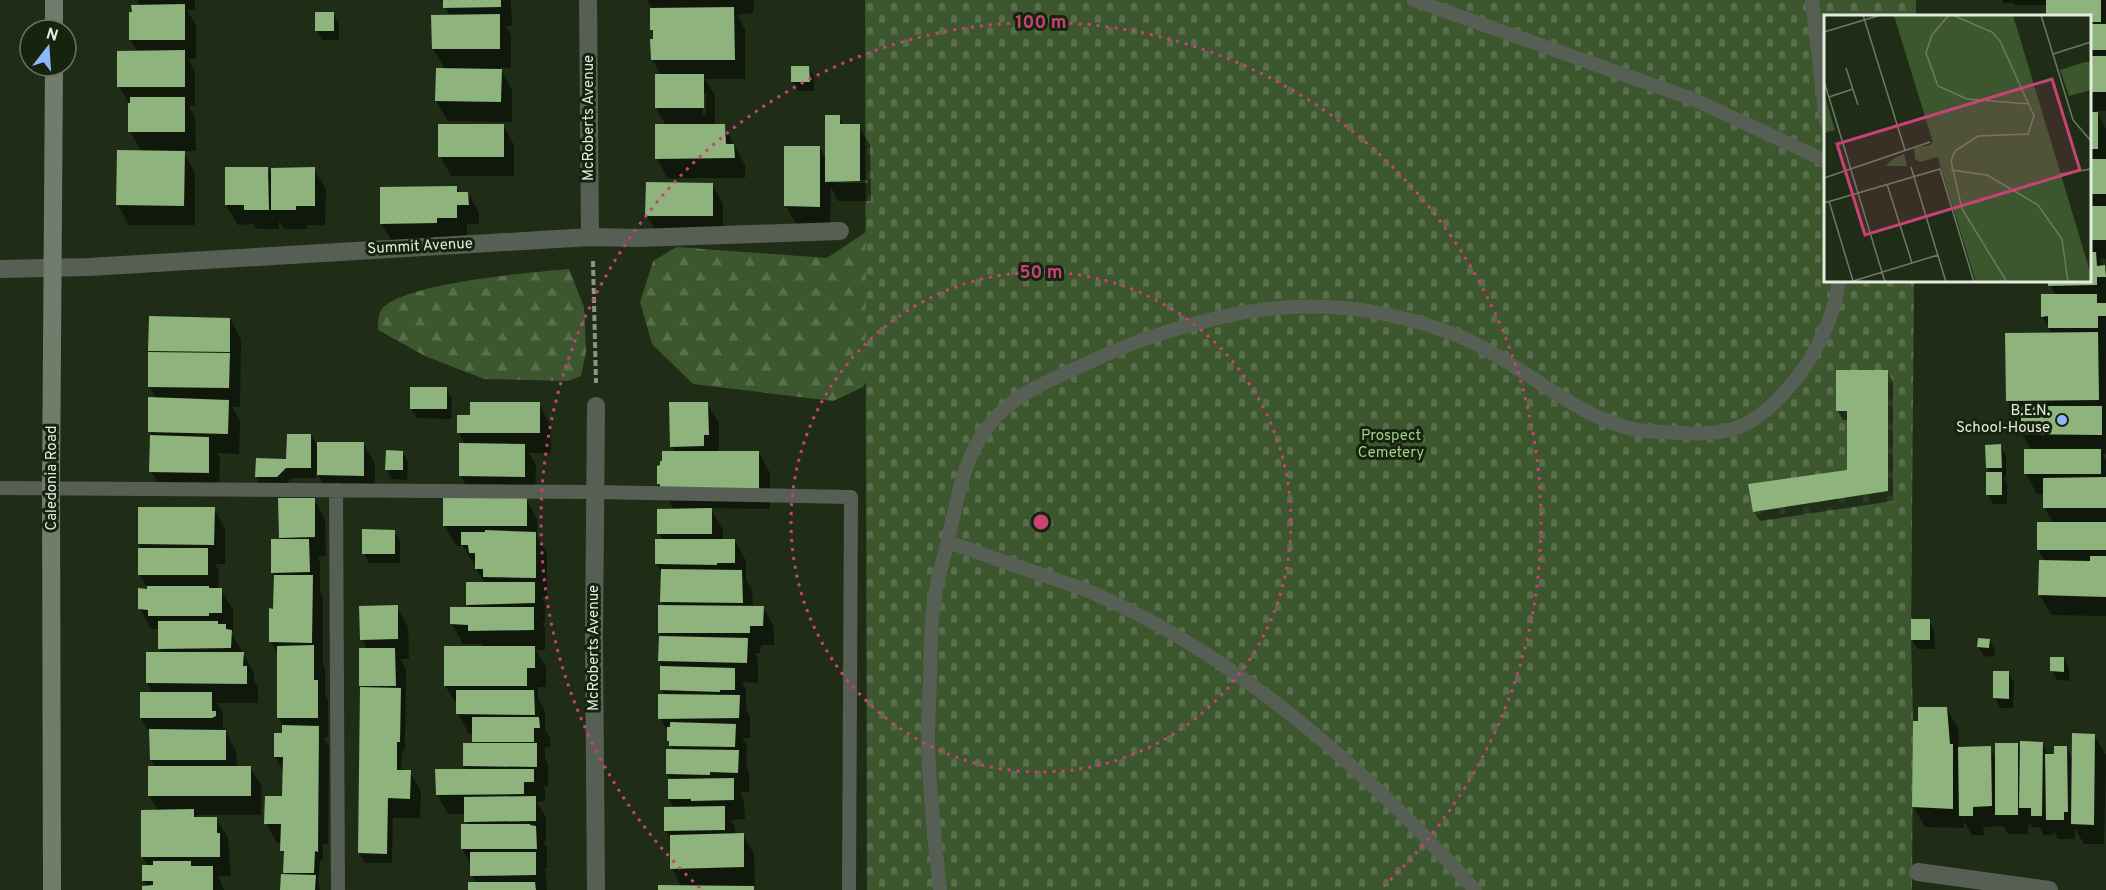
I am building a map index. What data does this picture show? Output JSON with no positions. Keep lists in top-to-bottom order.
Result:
{
  "streets": {
    "street": ["McRoberts Avenue", "Summit Avenue", "Caledonia Road"]
  },
  "crossings": [
    ["McRoberts Avenue", "Summit Avenue"],
    ["Summit Avenue", "Caledonia Road"]
  ],
  "parks": ["Prospect Cemetery"],
  "places": ["B.E.N. School-House"],
  "north": "top",
  "rings": ["100 m", "50 m"]
}
